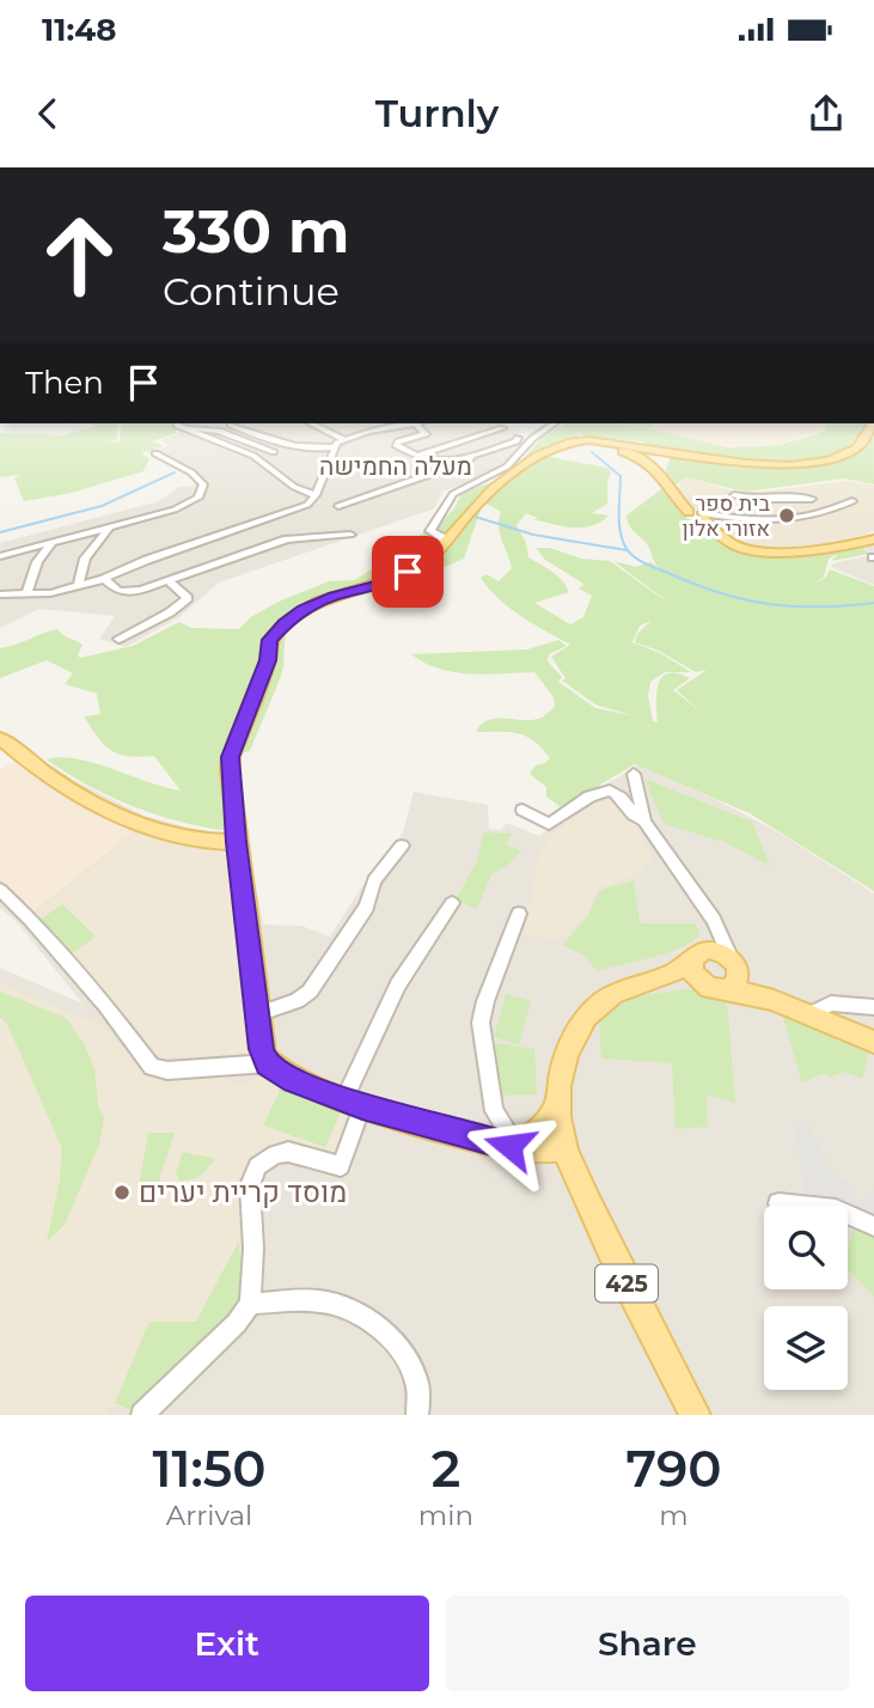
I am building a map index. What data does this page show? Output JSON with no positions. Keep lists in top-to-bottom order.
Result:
{
  "streets": {
    "main road": ["425"]
  },
  "districts": ["מעלה החמישה"],
  "places": ["בית ספר אזורי אלון", "מוסד קריית יערים"],
  "page": {
    "status": "11:48",
    "header": "Turnly",
    "turn": ["330 m", "Continue"],
    "then": "Then",
    "eta": [
      "11:50",
      "Arrival",
      "2",
      "min",
      "790",
      "m"
    ],
    "buttons": ["Exit", "Share"]
  }
}
